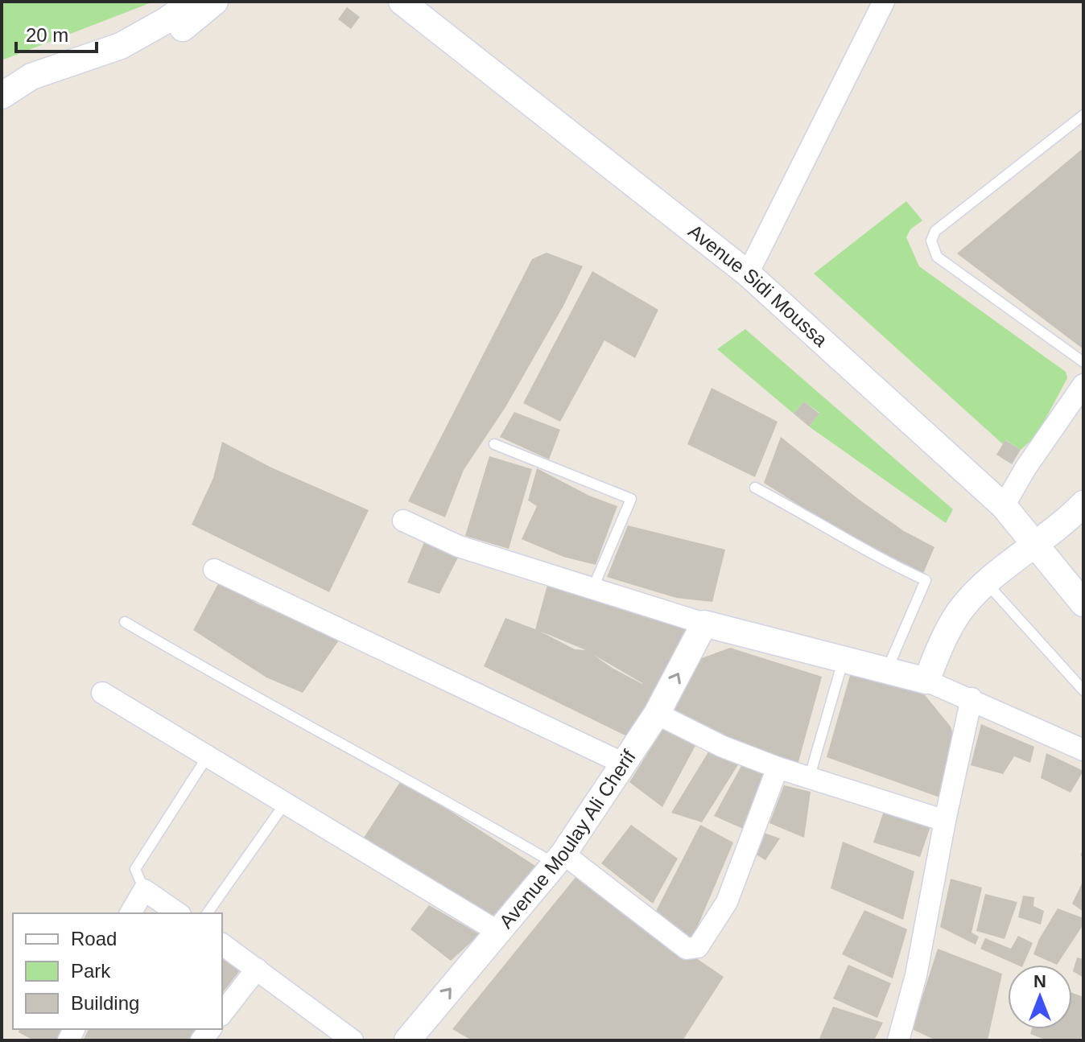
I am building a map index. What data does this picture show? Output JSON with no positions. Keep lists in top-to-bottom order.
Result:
{
  "streets": {
    "street": ["Avenue Sidi Moussa", "Avenue Moulay Ali Cherif"]
  },
  "one_way": ["Avenue Moulay Ali Cherif"],
  "legend": ["Road", "Park", "Building"],
  "scale_bar": "20 m",
  "north": "top"
}
